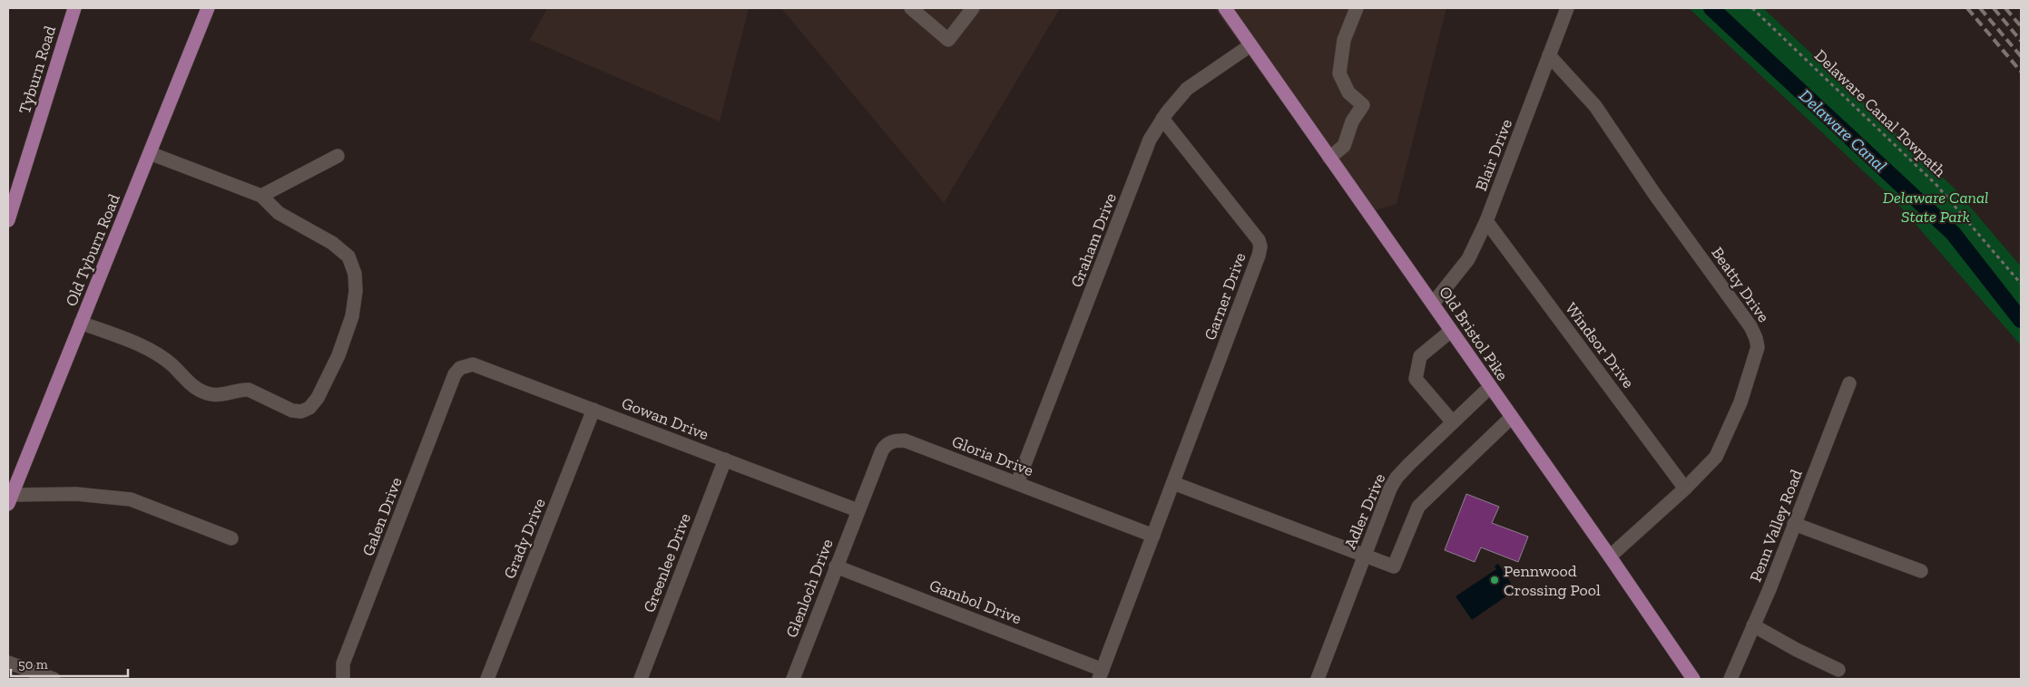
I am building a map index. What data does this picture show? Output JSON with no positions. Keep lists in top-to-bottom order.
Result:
{
  "streets": {
    "main road": ["Tyburn Road", "Old Tyburn Road", "Old Bristol Pike"],
    "street": [
      "Blair Drive",
      "Graham Drive",
      "Beatty Drive",
      "Garner Drive",
      "Windsor Drive",
      "Gowan Drive",
      "Gloria Drive",
      "Adler Drive",
      "Galen Drive",
      "Penn Valley Road",
      "Grady Drive",
      "Greenlee Drive",
      "Glenloch Drive",
      "Gambol Drive"
    ],
    "path": ["Delaware Canal Towpath"]
  },
  "crossings": [
    ["Blair Drive", "Beatty Drive"],
    ["Blair Drive", "Old Bristol Pike"],
    ["Blair Drive", "Windsor Drive"],
    ["Graham Drive", "Garner Drive"],
    ["Graham Drive", "Old Bristol Pike"],
    ["Graham Drive", "Gloria Drive"],
    ["Beatty Drive", "Old Bristol Pike"],
    ["Beatty Drive", "Windsor Drive"],
    ["Garner Drive", "Gloria Drive"],
    ["Garner Drive", "Gambol Drive"],
    ["Old Bristol Pike", "Adler Drive"],
    ["Gowan Drive", "Gloria Drive"],
    ["Gowan Drive", "Galen Drive"],
    ["Gowan Drive", "Grady Drive"],
    ["Gowan Drive", "Greenlee Drive"],
    ["Gowan Drive", "Glenloch Drive"],
    ["Gloria Drive", "Glenloch Drive"],
    ["Glenloch Drive", "Gambol Drive"]
  ],
  "water": ["Delaware Canal"],
  "parks": ["Delaware Canal State Park"],
  "places": ["Pennwood Crossing Pool"],
  "scale_bar": "50 m"
}
